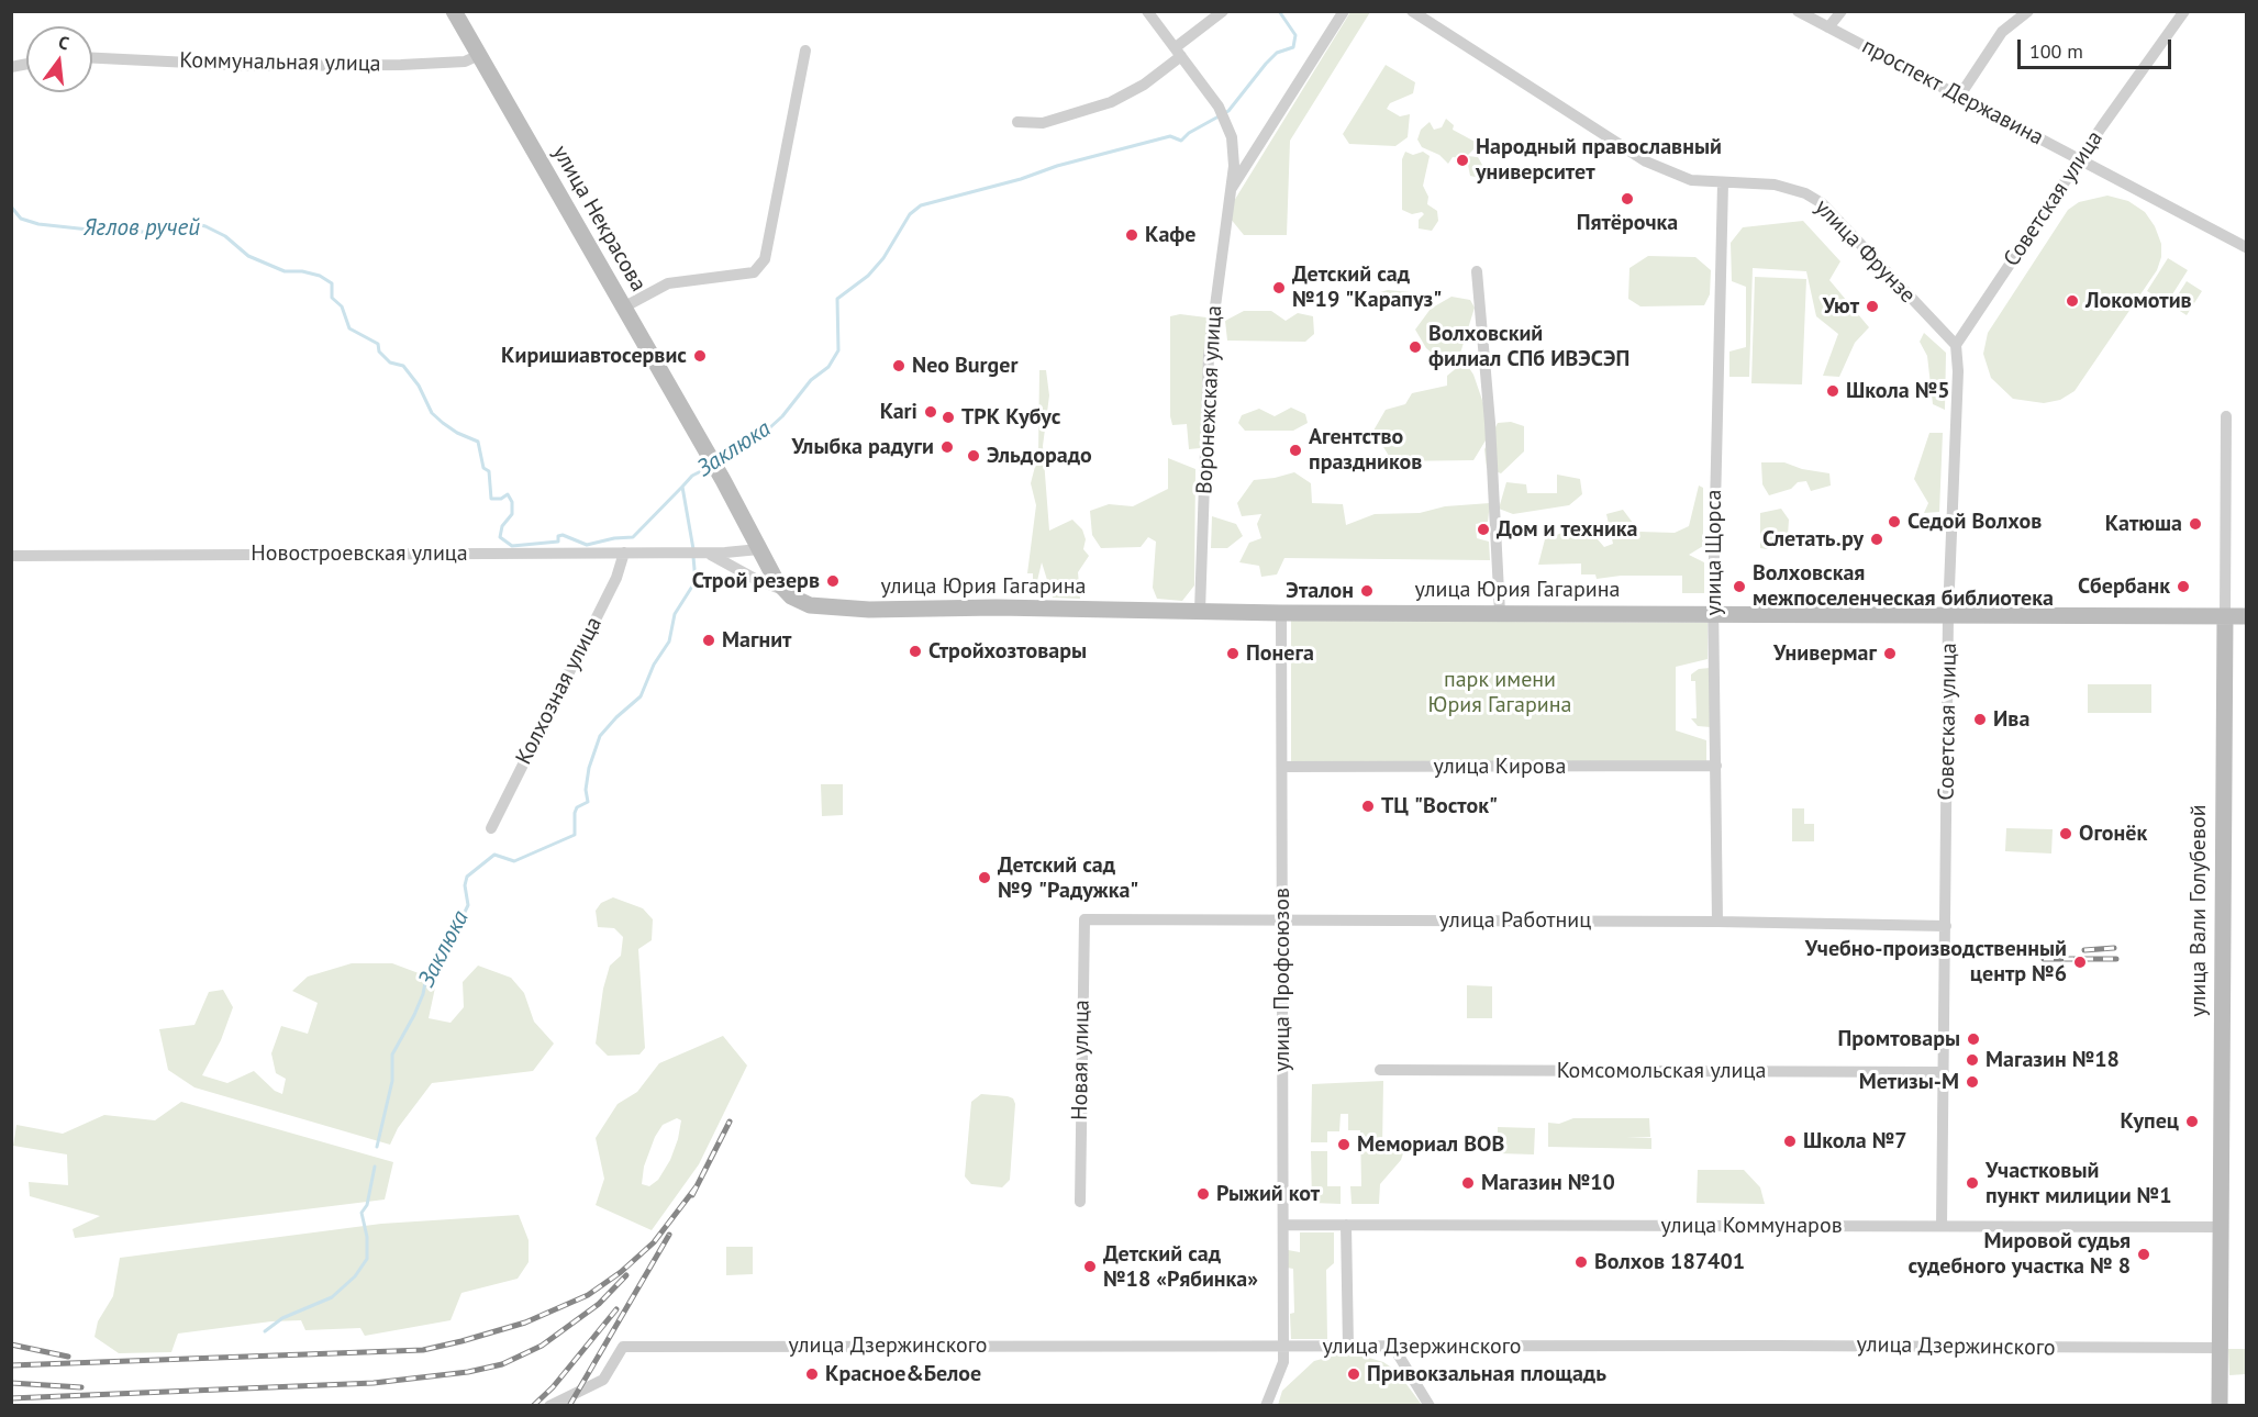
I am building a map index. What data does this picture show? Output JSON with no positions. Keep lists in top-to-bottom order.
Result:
{
  "streets": {
    "main road": ["улица Некрасова", "улица Юрия Гагарина", "улица Вали Голубевой"],
    "street": [
      "Коммунальная улица",
      "проспект Державина",
      "Советская улица",
      "улица Фрунзе",
      "Воронежская улица",
      "улица Щорса",
      "Новостроевская улица",
      "Колхозная улица",
      "улица Кирова",
      "улица Работниц",
      "улица Профсоюзов",
      "Новая улица",
      "Комсомольская улица",
      "улица Коммунаров",
      "улица Дзержинского"
    ]
  },
  "crossings": [
    ["Коммунальная улица", "улица Некрасова"],
    ["проспект Державина", "Советская улица"],
    ["Советская улица", "улица Фрунзе"],
    ["Советская улица", "улица Юрия Гагарина"],
    ["Советская улица", "улица Работниц"],
    ["Советская улица", "Комсомольская улица"],
    ["Советская улица", "улица Коммунаров"],
    ["улица Некрасова", "Новостроевская улица"],
    ["улица Фрунзе", "улица Щорса"],
    ["Воронежская улица", "улица Юрия Гагарина"],
    ["улица Щорса", "улица Юрия Гагарина"],
    ["улица Щорса", "улица Кирова"],
    ["улица Щорса", "улица Работниц"],
    ["Новостроевская улица", "улица Юрия Гагарина"],
    ["Новостроевская улица", "Колхозная улица"],
    ["улица Юрия Гагарина", "улица Вали Голубевой"],
    ["улица Юрия Гагарина", "улица Профсоюзов"],
    ["улица Кирова", "улица Профсоюзов"],
    ["улица Вали Голубевой", "улица Коммунаров"],
    ["улица Вали Голубевой", "улица Дзержинского"],
    ["улица Работниц", "улица Профсоюзов"],
    ["улица Работниц", "Новая улица"],
    ["улица Профсоюзов", "улица Коммунаров"],
    ["улица Профсоюзов", "улица Дзержинского"]
  ],
  "water": ["Яглов ручей", "Заклюка"],
  "parks": ["парк имени Юрия Гагарина"],
  "places": [
    "Народный православный университет",
    "Пятёрочка",
    "Кафе",
    "Детский сад №19 \"Карапуз\"",
    "Локомотив",
    "Уют",
    "Волховский филиал СПб ИВЭСЭП",
    "Киришиавтосервис",
    "Neo Burger",
    "Школа №5",
    "Kari",
    "ТРК Кубус",
    "Улыбка радуги",
    "Агентство праздников",
    "Эльдорадо",
    "Седой Волхов",
    "Катюша",
    "Дом и техника",
    "Слетать.ру",
    "Строй резерв",
    "Волховская межпоселенческая библиотека",
    "Сбербанк",
    "Эталон",
    "Магнит",
    "Стройхозтовары",
    "Понега",
    "Универмаг",
    "Ива",
    "ТЦ \"Восток\"",
    "Огонёк",
    "Детский cад №9 \"Радужка\"",
    "Учебно-производственный центр №6",
    "Промтовары",
    "Магазин №18",
    "Метизы-М",
    "Купец",
    "Школа №7",
    "Мемориал ВОВ",
    "Магазин №10",
    "Участковый пункт милиции №1",
    "Рыжий кот",
    "Мировой судья судебного участка № 8",
    "Волхов 187401",
    "Детский сад №18 «Рябинка»",
    "Красное&Белое",
    "Привокзальная площадь"
  ],
  "scale_bar": "100 m",
  "north": "top"
}
